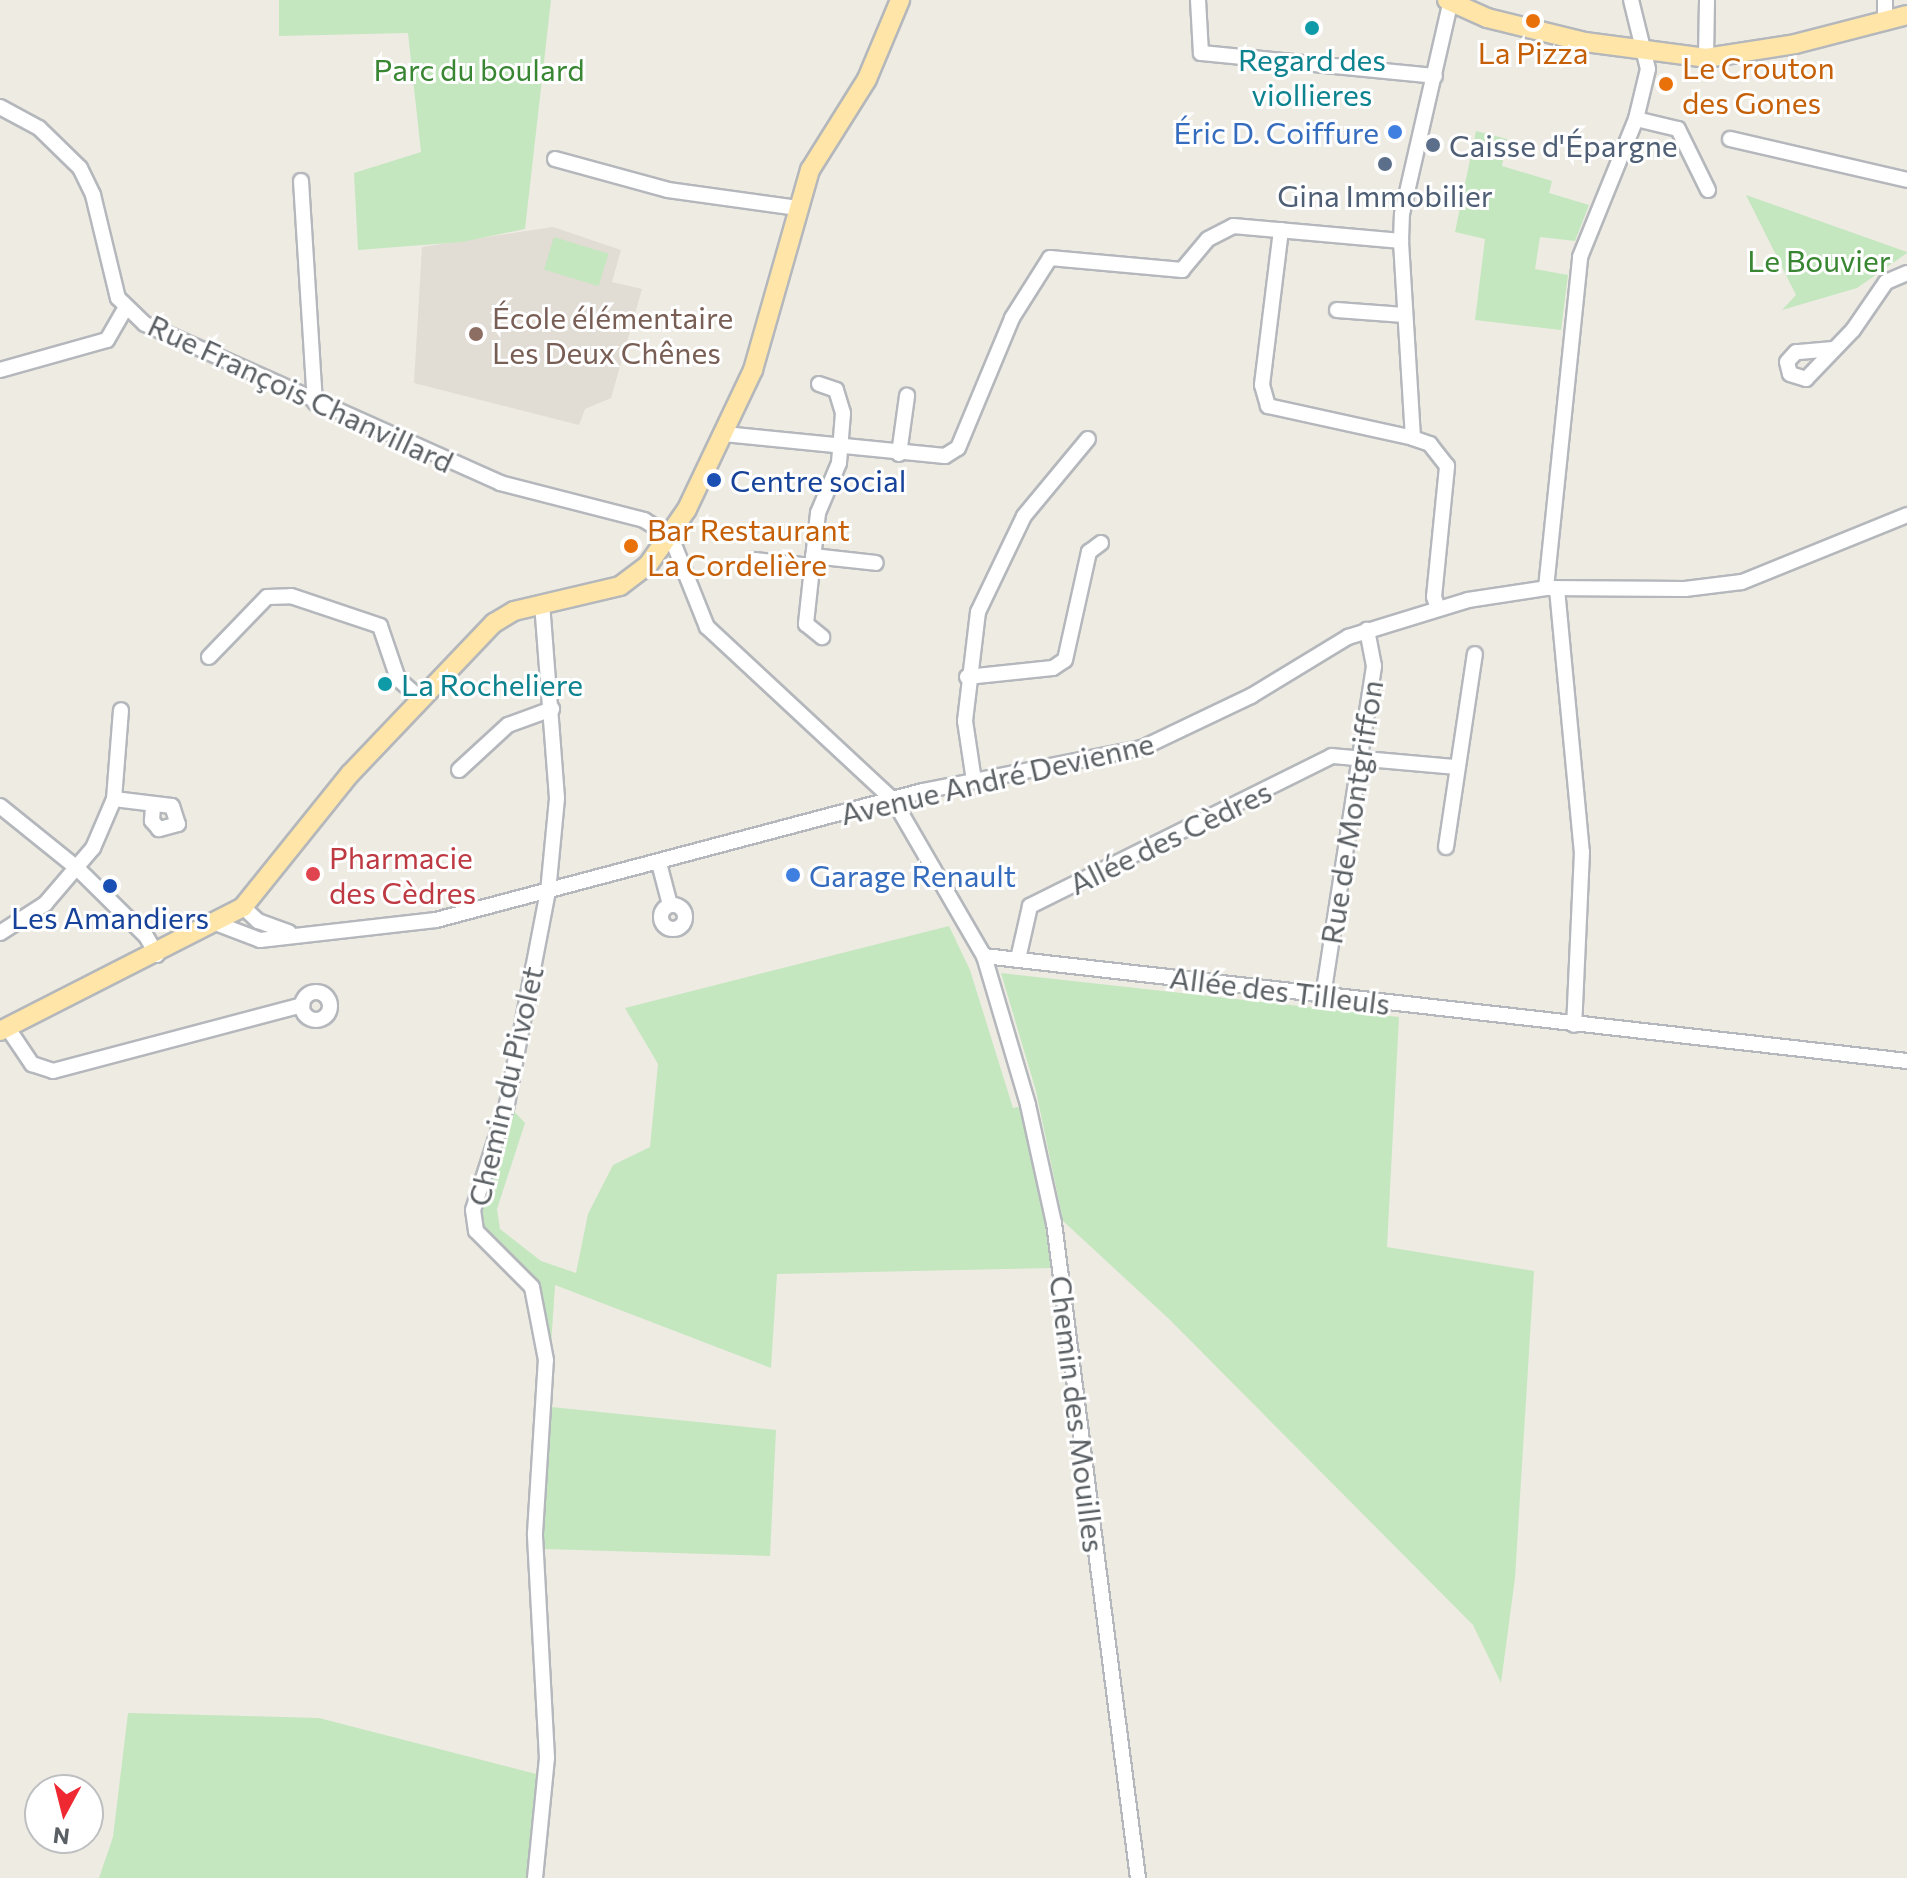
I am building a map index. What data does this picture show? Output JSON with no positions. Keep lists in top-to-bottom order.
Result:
{
  "streets": {
    "street": [
      "Rue François Chanvillard",
      "Avenue André Devienne",
      "Rue de Montgriffon",
      "Allée des Cèdres",
      "Allée des Tilleuls",
      "Chemin du Pivolet",
      "Chemin des Mouilles"
    ]
  },
  "crossings": [
    ["Rue François Chanvillard", "Chemin des Mouilles"],
    ["Avenue André Devienne", "Rue de Montgriffon"],
    ["Avenue André Devienne", "Chemin du Pivolet"],
    ["Avenue André Devienne", "Chemin des Mouilles"],
    ["Rue de Montgriffon", "Allée des Cèdres"],
    ["Rue de Montgriffon", "Allée des Tilleuls"],
    ["Allée des Cèdres", "Allée des Tilleuls"],
    ["Allée des Tilleuls", "Chemin des Mouilles"]
  ],
  "parks": ["Parc du boulard", "Le Bouvier"],
  "places": [
    "La Pizza",
    "Regard des viollieres",
    "Le Crouton des Gones",
    "Éric D. Coiffure",
    "Caisse d'Épargne",
    "Gina Immobilier",
    "École élémentaire Les Deux Chênes",
    "Centre social",
    "Bar Restaurant La Cordelière",
    "La Rocheliere",
    "Pharmacie des Cèdres",
    "Garage Renault",
    "Les Amandiers"
  ],
  "north": "bottom"
}
